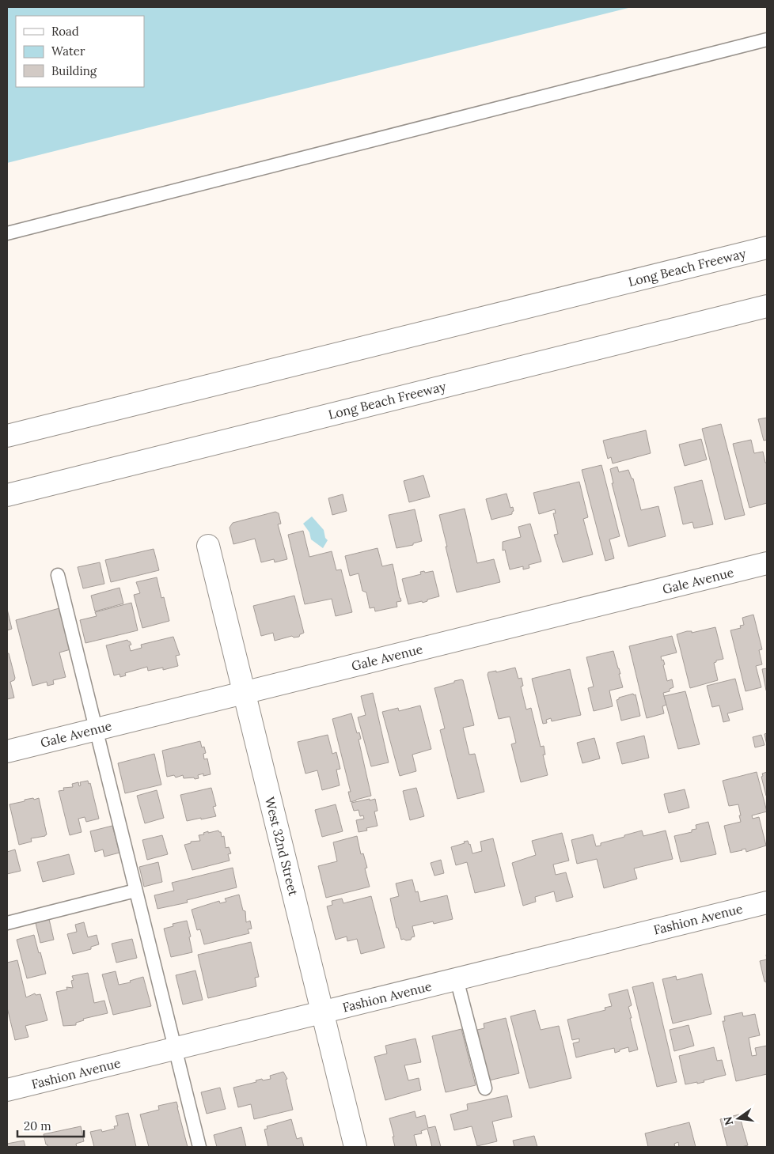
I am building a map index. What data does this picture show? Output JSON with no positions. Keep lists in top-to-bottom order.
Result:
{
  "streets": {
    "main road": [
      "Long Beach Freeway",
      "Gale Avenue",
      "West 32nd Street",
      "Fashion Avenue"
    ]
  },
  "crossings": [
    ["Gale Avenue", "West 32nd Street"],
    ["West 32nd Street", "Fashion Avenue"]
  ],
  "legend": ["Road", "Water", "Building"],
  "scale_bar": "20 m",
  "north": "left"
}
